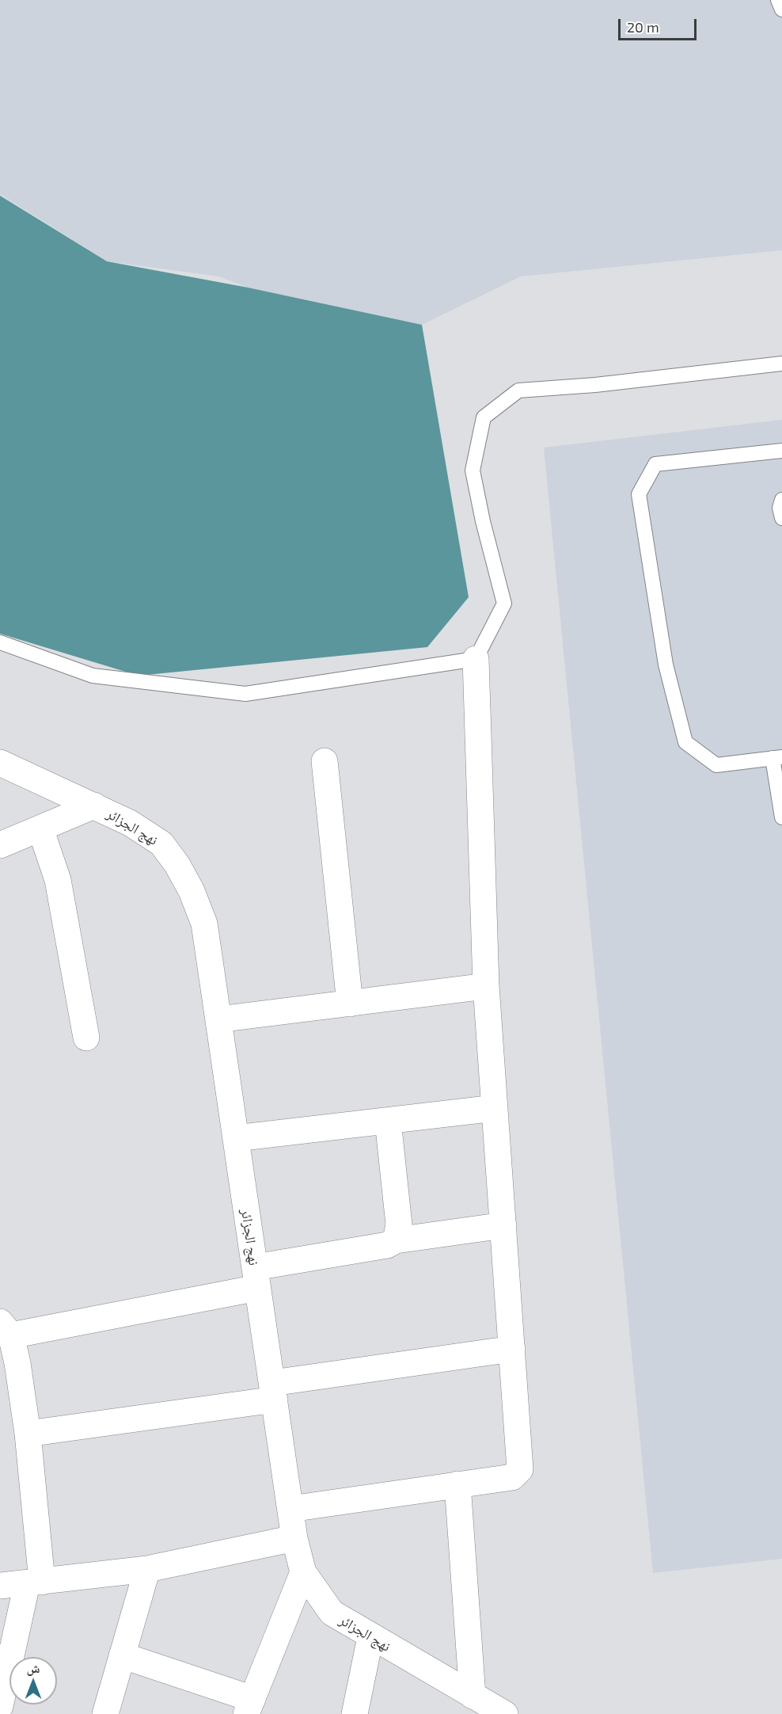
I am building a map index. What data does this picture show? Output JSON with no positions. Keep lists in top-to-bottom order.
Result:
{
  "streets": {
    "street": ["نهج الجزائر"]
  },
  "scale_bar": "20 m",
  "north": "top"
}
